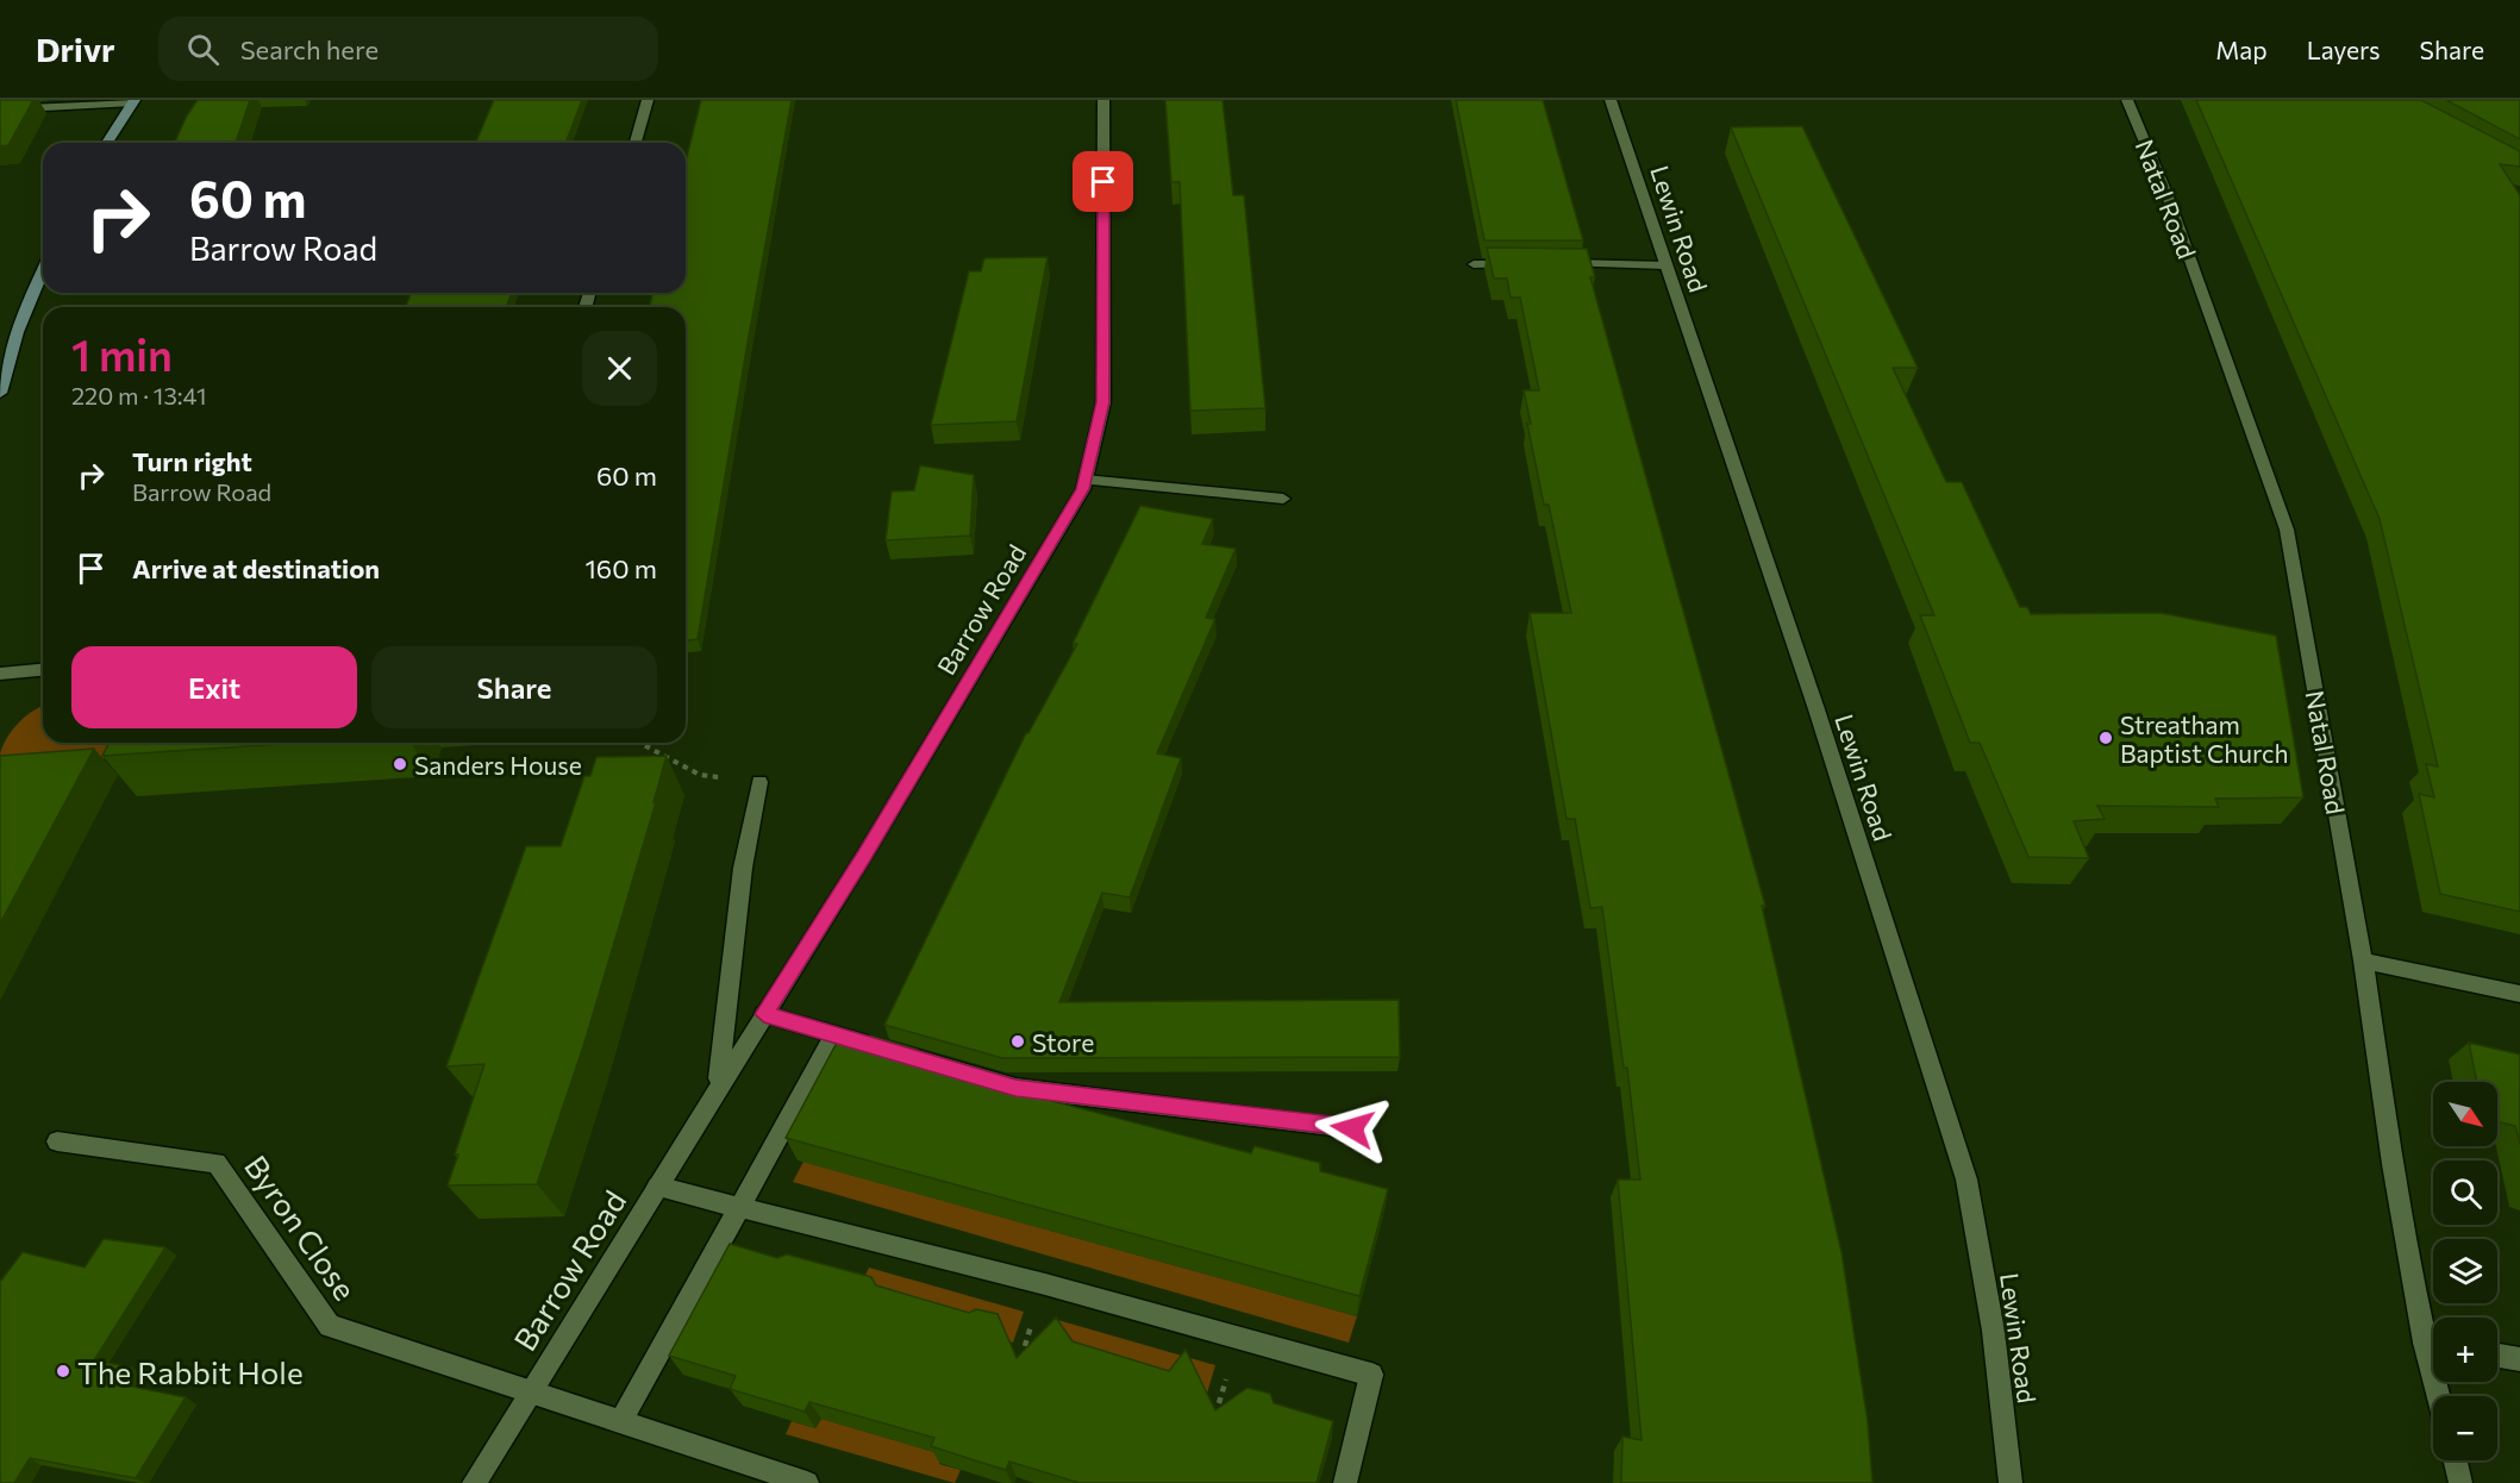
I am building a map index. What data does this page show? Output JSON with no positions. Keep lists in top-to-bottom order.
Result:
{
  "streets": {
    "street": [
      "Natal Road",
      "Lewin Road",
      "Barrow Road",
      "Byron Close"
    ]
  },
  "crossings": [
    ["Barrow Road", "Byron Close"]
  ],
  "places": [
    "Streatham Baptist Church",
    "Sanders House",
    "Store",
    "The Rabbit Hole"
  ],
  "north": "bottom right",
  "page": {
    "header": "Drivr",
    "search": "Search here",
    "nav": ["Map", "Layers", "Share"],
    "turn": ["60 m", "Barrow Road"],
    "heading": ["1 min", "220 m · 13:41"],
    "list": [
      {
        "name": "Turn right",
        "note": "Barrow Road",
        "value": "60 m"
      },
      {
        "name": "Arrive at destination",
        "value": "160 m"
      }
    ],
    "buttons": ["Exit", "Share"],
    "map_buttons": ["+", "−"]
  }
}
